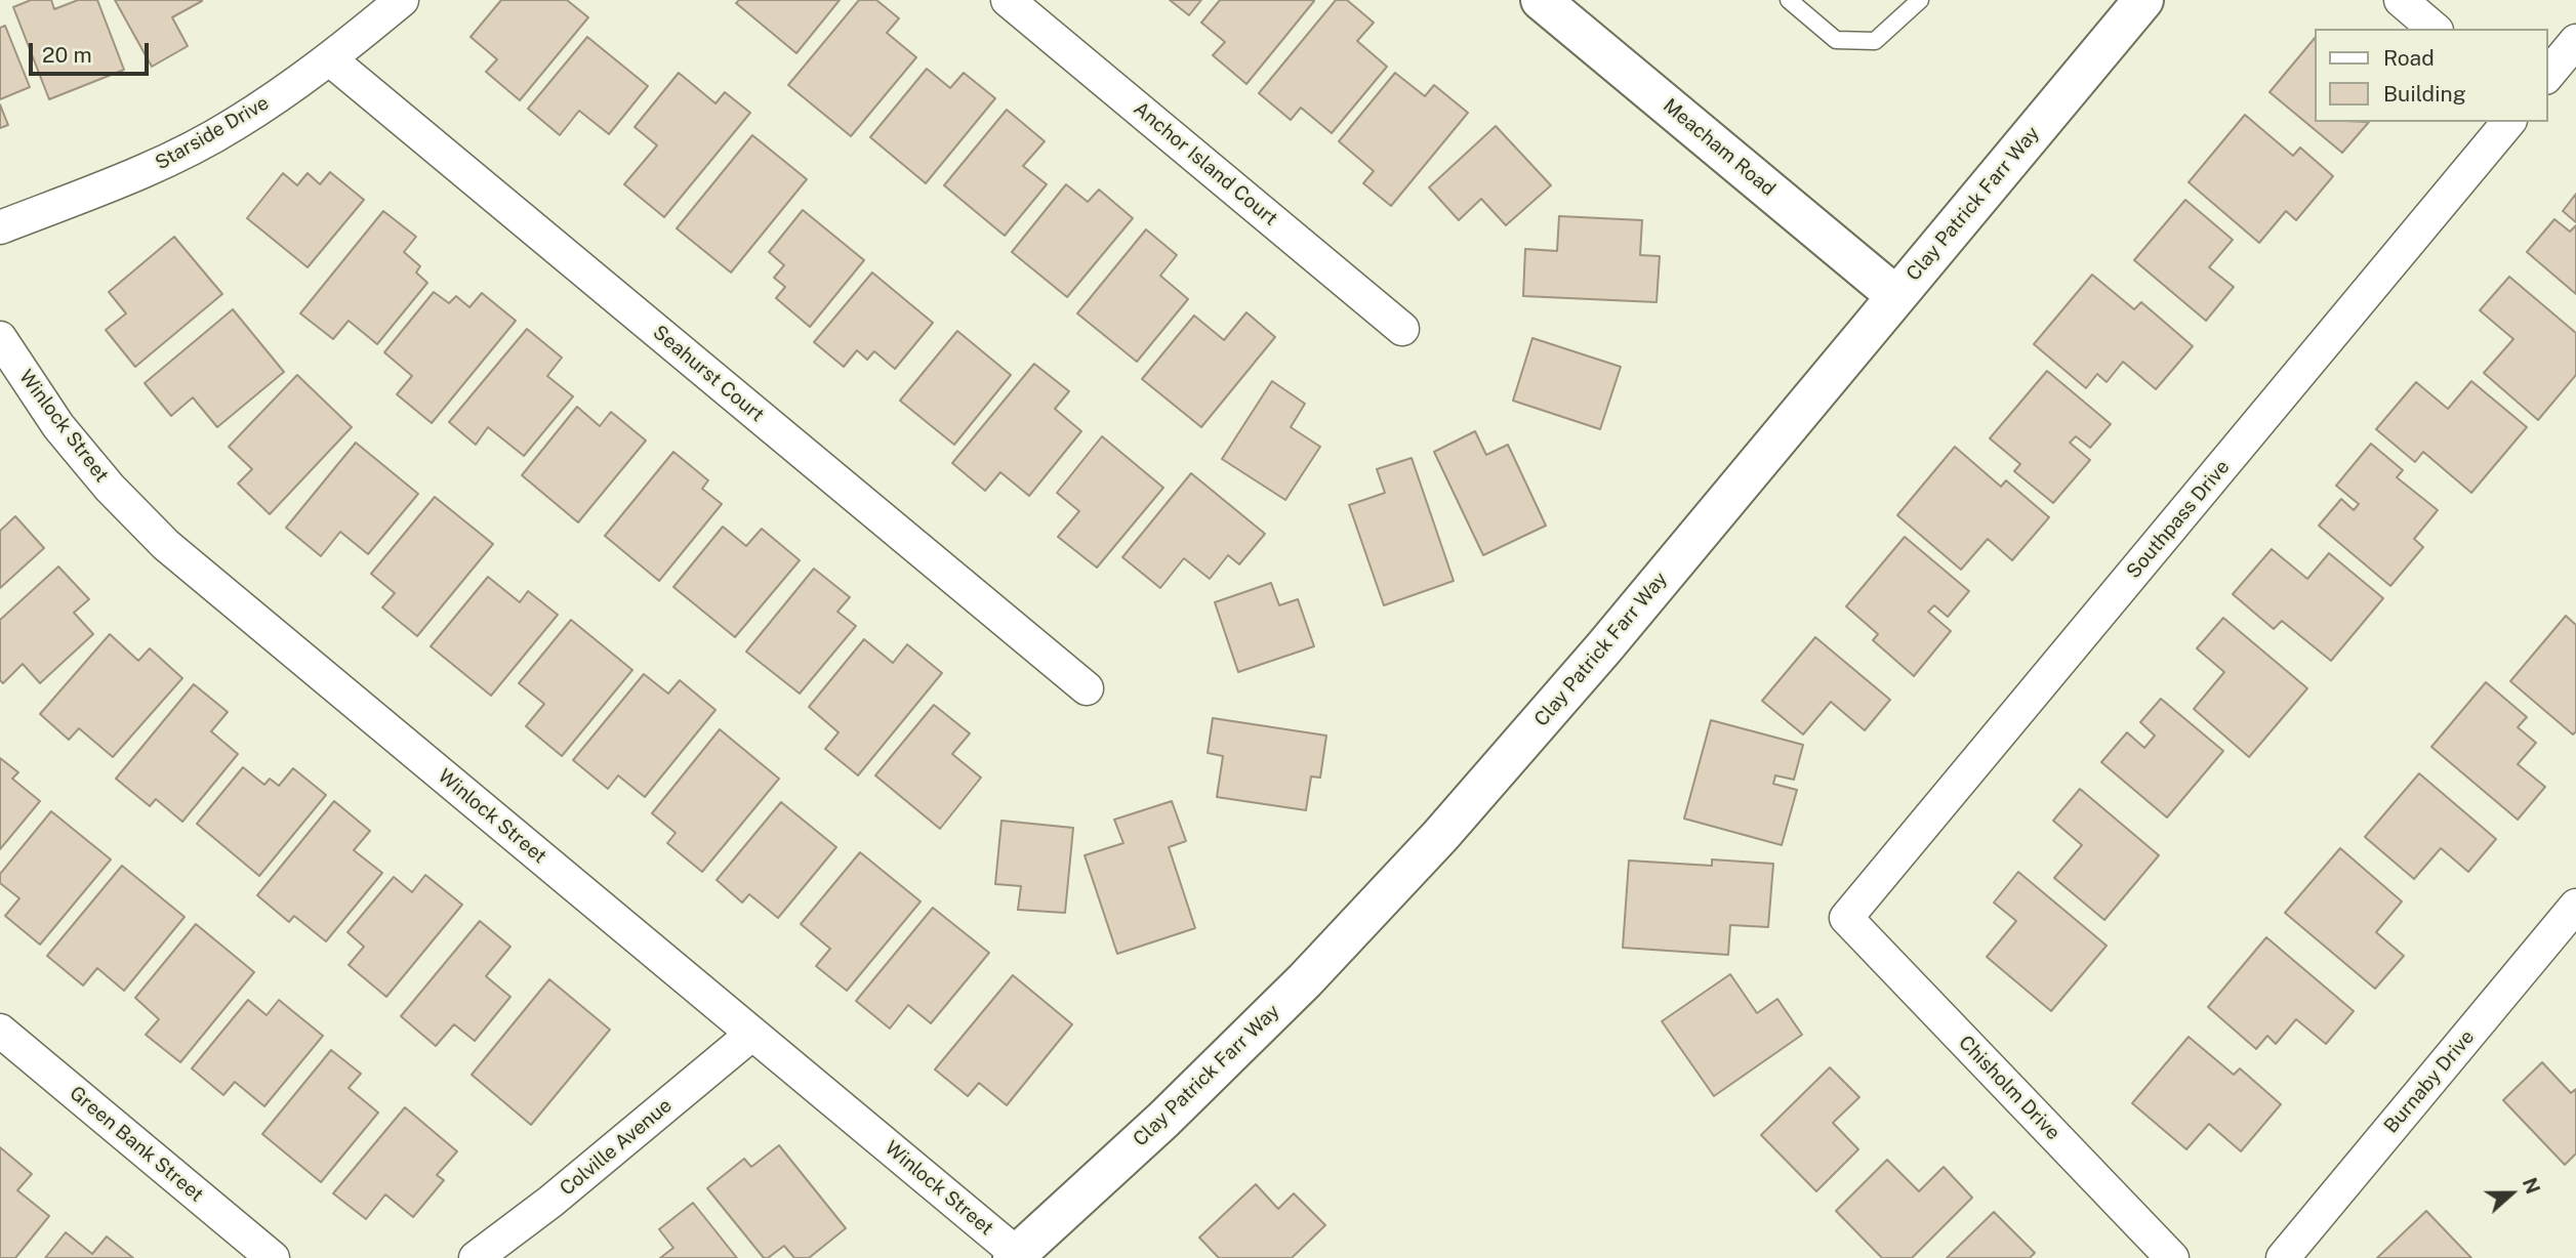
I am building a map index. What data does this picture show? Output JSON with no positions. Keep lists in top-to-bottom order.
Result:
{
  "streets": {
    "street": [
      "Starside Drive",
      "Meacham Road",
      "Anchor Island Court",
      "Clay Patrick Farr Way",
      "Seahurst Court",
      "Winlock Street",
      "Southpass Drive",
      "Burnaby Drive",
      "Chisholm Drive",
      "Green Bank Street",
      "Colville Avenue"
    ]
  },
  "crossings": [
    ["Starside Drive", "Seahurst Court"],
    ["Meacham Road", "Clay Patrick Farr Way"],
    ["Clay Patrick Farr Way", "Winlock Street"],
    ["Winlock Street", "Colville Avenue"],
    ["Southpass Drive", "Chisholm Drive"]
  ],
  "legend": ["Road", "Building"],
  "scale_bar": "20 m",
  "north": "right"
}
